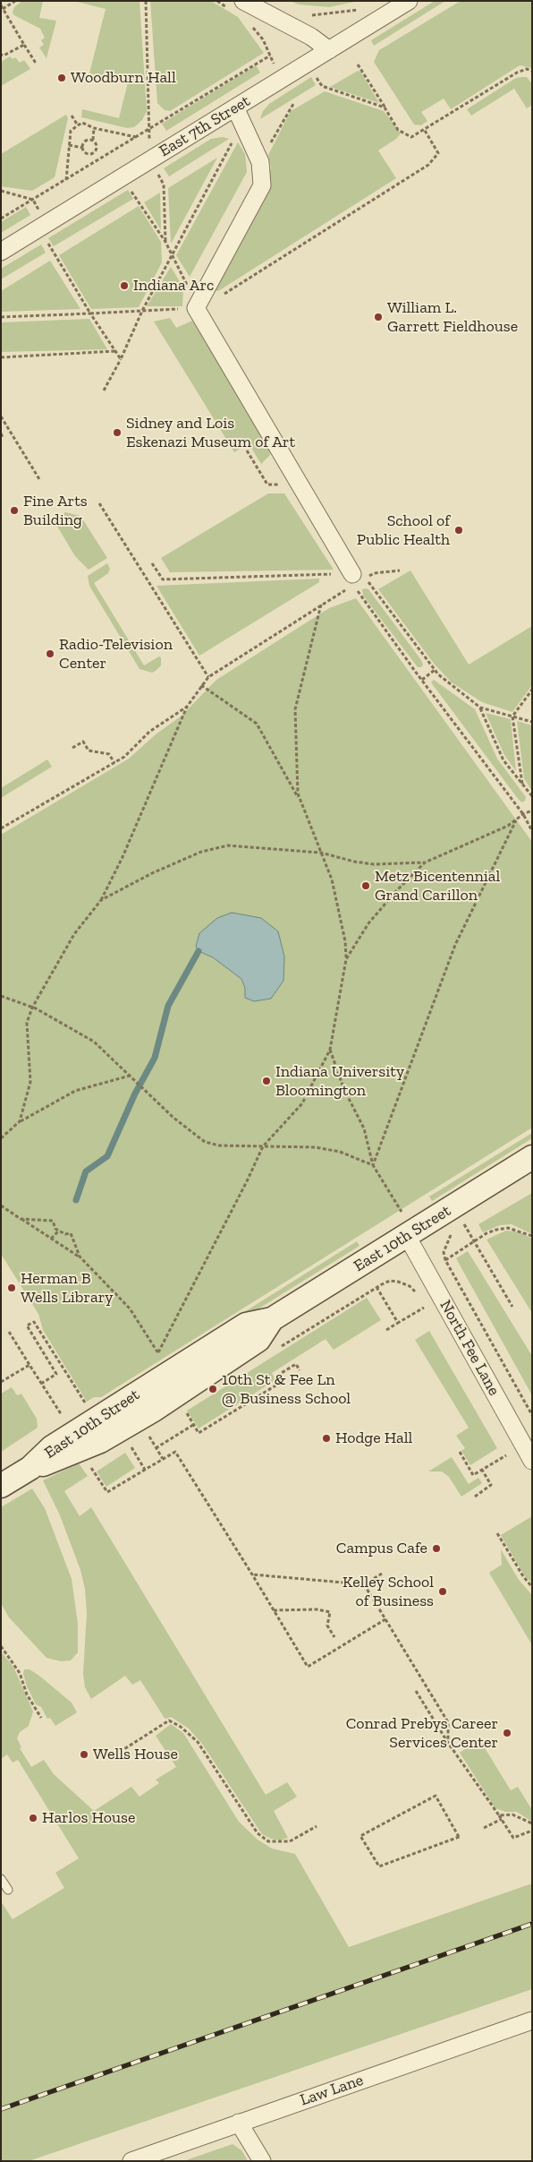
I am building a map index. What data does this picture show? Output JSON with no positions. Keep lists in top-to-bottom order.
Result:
{
  "streets": {
    "street": [
      "East 7th Street",
      "East 10th Street",
      "North Fee Lane",
      "Law Lane"
    ]
  },
  "crossings": [
    ["East 10th Street", "North Fee Lane"]
  ],
  "places": [
    "Woodburn Hall",
    "Indiana Arc",
    "William L. Garrett Fieldhouse",
    "Sidney and Lois Eskenazi Museum of Art",
    "Fine Arts Building",
    "School of Public Health",
    "Radio-Television Center",
    "Metz Bicentennial Grand Carillon",
    "Indiana University Bloomington",
    "Herman B Wells Library",
    "10th St & Fee Ln @ Business School",
    "Hodge Hall",
    "Campus Cafe",
    "Kelley School of Business",
    "Conrad Prebys Career Services Center",
    "Wells House",
    "Harlos House"
  ]
}
